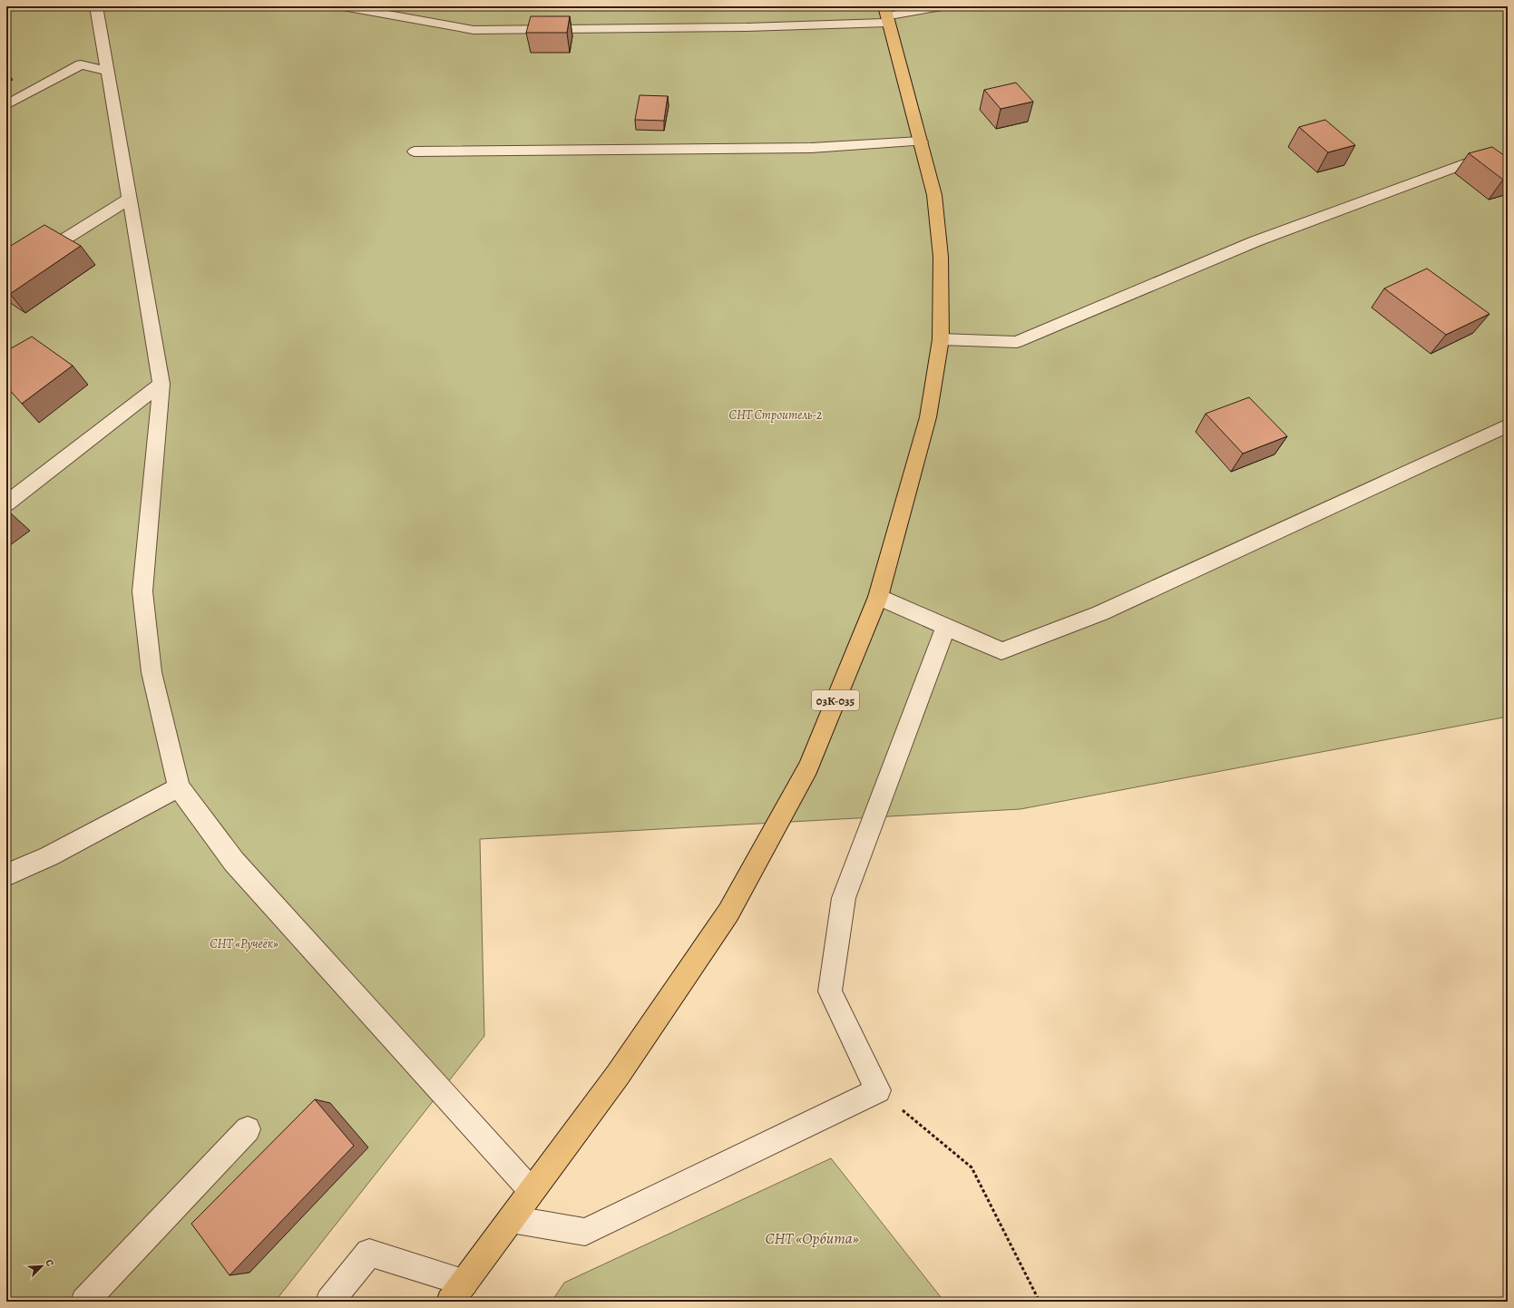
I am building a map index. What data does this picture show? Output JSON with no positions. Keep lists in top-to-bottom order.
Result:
{
  "streets": {
    "main road": ["03К-035"]
  },
  "parks": ["СНТ Строитель-2", "СНТ «Ручеёк»", "СНТ «Орбита»"],
  "north": "top right"
}
